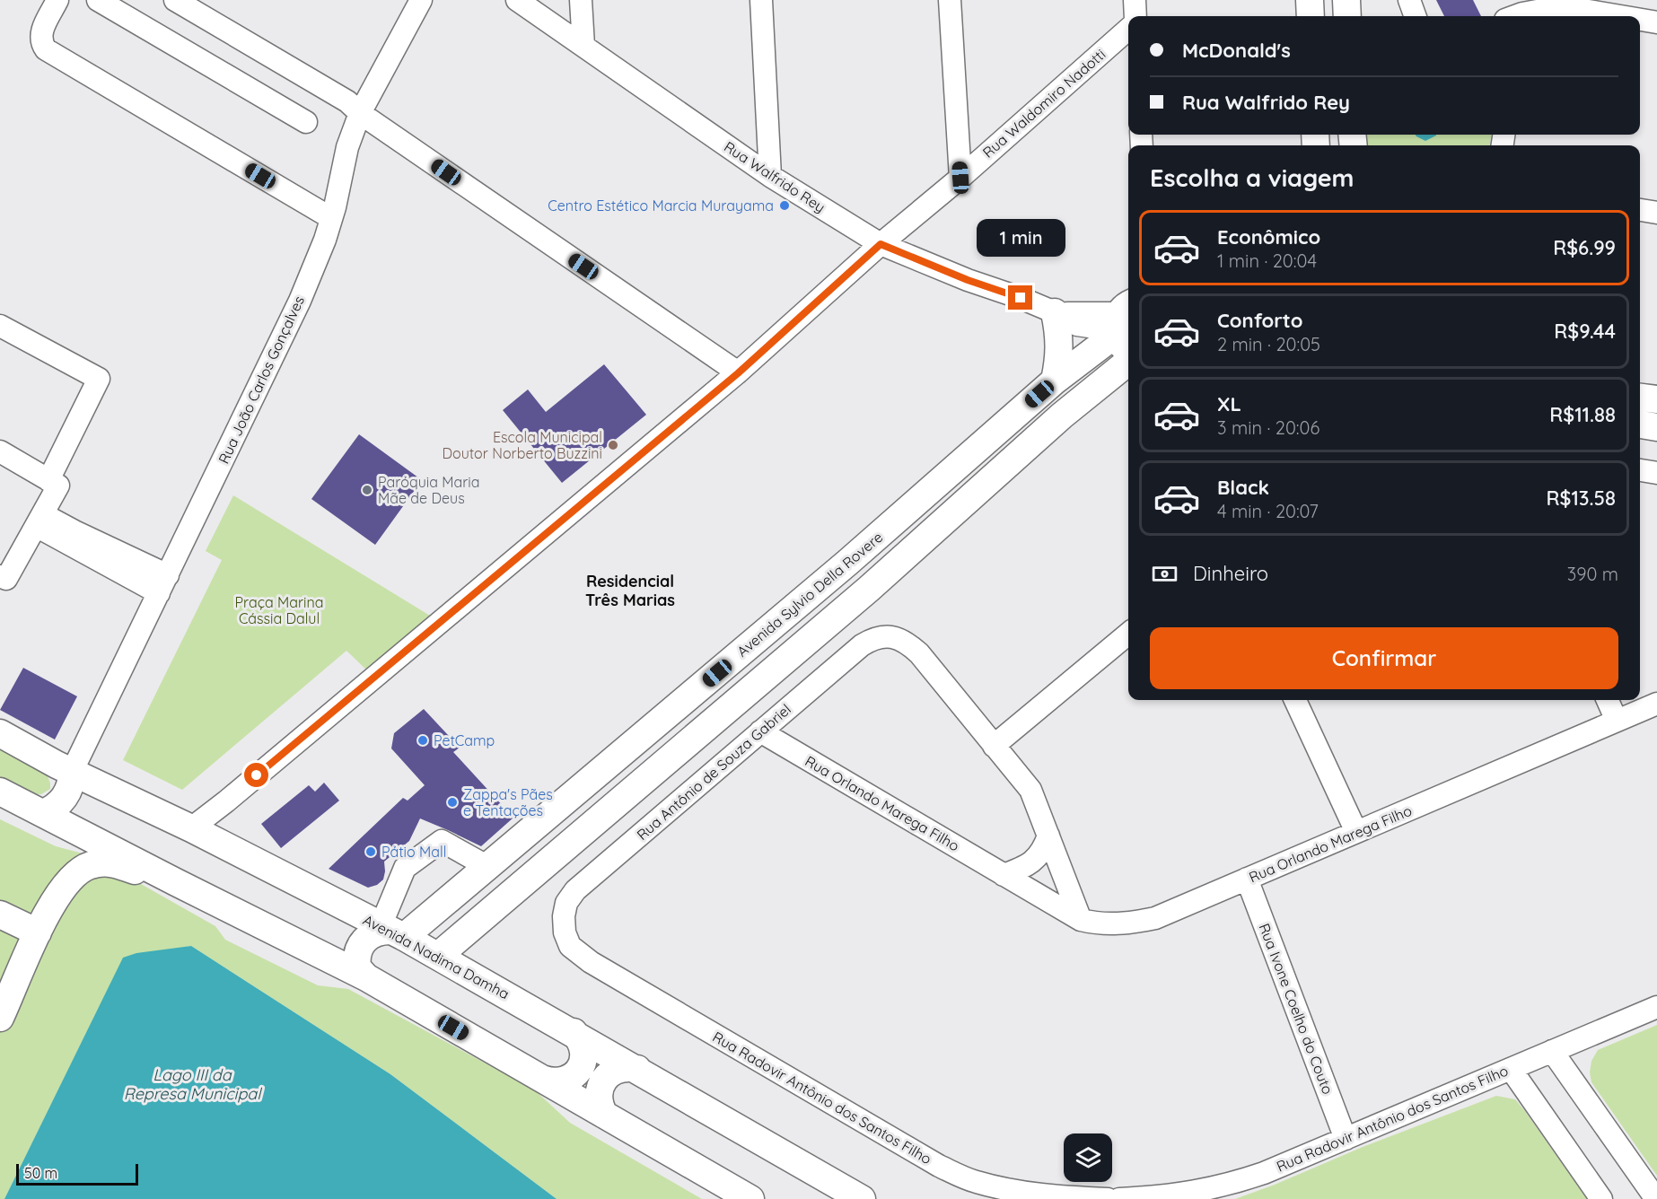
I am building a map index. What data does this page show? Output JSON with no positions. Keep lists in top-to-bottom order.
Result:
{
  "streets": {
    "main road": ["Avenida Sylvio Della Rovere", "Avenida Nadima Damha"],
    "street": [
      "Rua Waldomiro Nadotti",
      "Rua Walfrido Rey",
      "Rua João Carlos Gonçalves",
      "Rua Antônio de Souza Gabriel",
      "Rua Orlando Marega Filho",
      "Rua Ivone Coelho do Couto",
      "Rua Radovir Antônio dos Santos Filho"
    ]
  },
  "crossings": [
    ["Rua Waldomiro Nadotti", "Rua Walfrido Rey"],
    ["Rua Waldomiro Nadotti", "Avenida Nadima Damha"],
    ["Rua Walfrido Rey", "Avenida Sylvio Della Rovere"],
    ["Rua João Carlos Gonçalves", "Avenida Nadima Damha"],
    ["Avenida Sylvio Della Rovere", "Avenida Nadima Damha"],
    ["Rua Antônio de Souza Gabriel", "Rua Orlando Marega Filho"],
    ["Rua Antônio de Souza Gabriel", "Rua Radovir Antônio dos Santos Filho"],
    ["Rua Orlando Marega Filho", "Rua Ivone Coelho do Couto"],
    ["Rua Ivone Coelho do Couto", "Rua Radovir Antônio dos Santos Filho"]
  ],
  "districts": ["Residencial Três Marias"],
  "water": ["Lago III da Represa Municipal"],
  "parks": ["Praça Marina Cássia Dalul"],
  "places": [
    "Centro Estético Marcia Murayama",
    "Escola Municipal Doutor Norberto Buzzini",
    "Paróquia Maria Mãe de Deus",
    "PetCamp",
    "Zappa's Pães e Tentações",
    "Pátio Mall"
  ],
  "scale_bar": "50 m",
  "page": {
    "banner": ["McDonald's", "Rua Walfrido Rey"],
    "heading": "Escolha a viagem",
    "list": [
      {
        "name": "Econômico",
        "note": "1 min · 20:04",
        "value": "R$6.99"
      },
      {
        "name": "Conforto",
        "note": "2 min · 20:05",
        "value": "R$9.44"
      },
      {
        "name": "XL",
        "note": "3 min · 20:06",
        "value": "R$11.88"
      },
      {
        "name": "Black",
        "note": "4 min · 20:07",
        "value": "R$13.58"
      }
    ],
    "bubble": "1 min",
    "pay": ["Dinheiro", "390 m"],
    "buttons": "Confirmar",
    "scale": "50 m"
  }
}
